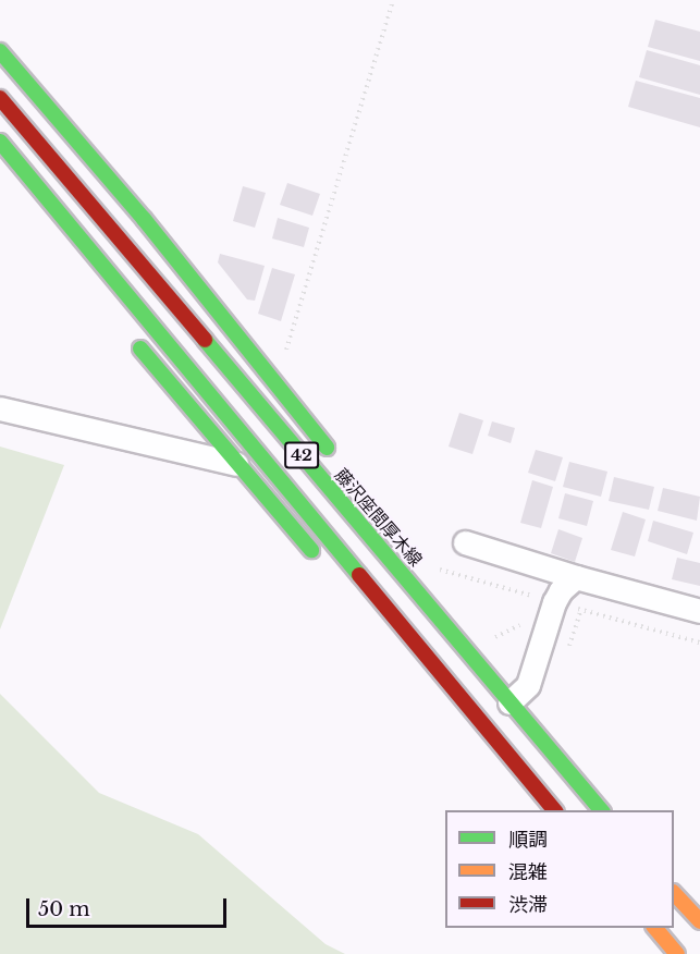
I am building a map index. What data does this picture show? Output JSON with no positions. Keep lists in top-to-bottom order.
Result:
{
  "streets": {
    "main road": ["42", "藤沢座間厚木線"]
  },
  "crossings": [
    ["42", "藤沢座間厚木線"]
  ],
  "legend": ["順調", "混雑", "渋滞"],
  "scale_bar": "50 m"
}
